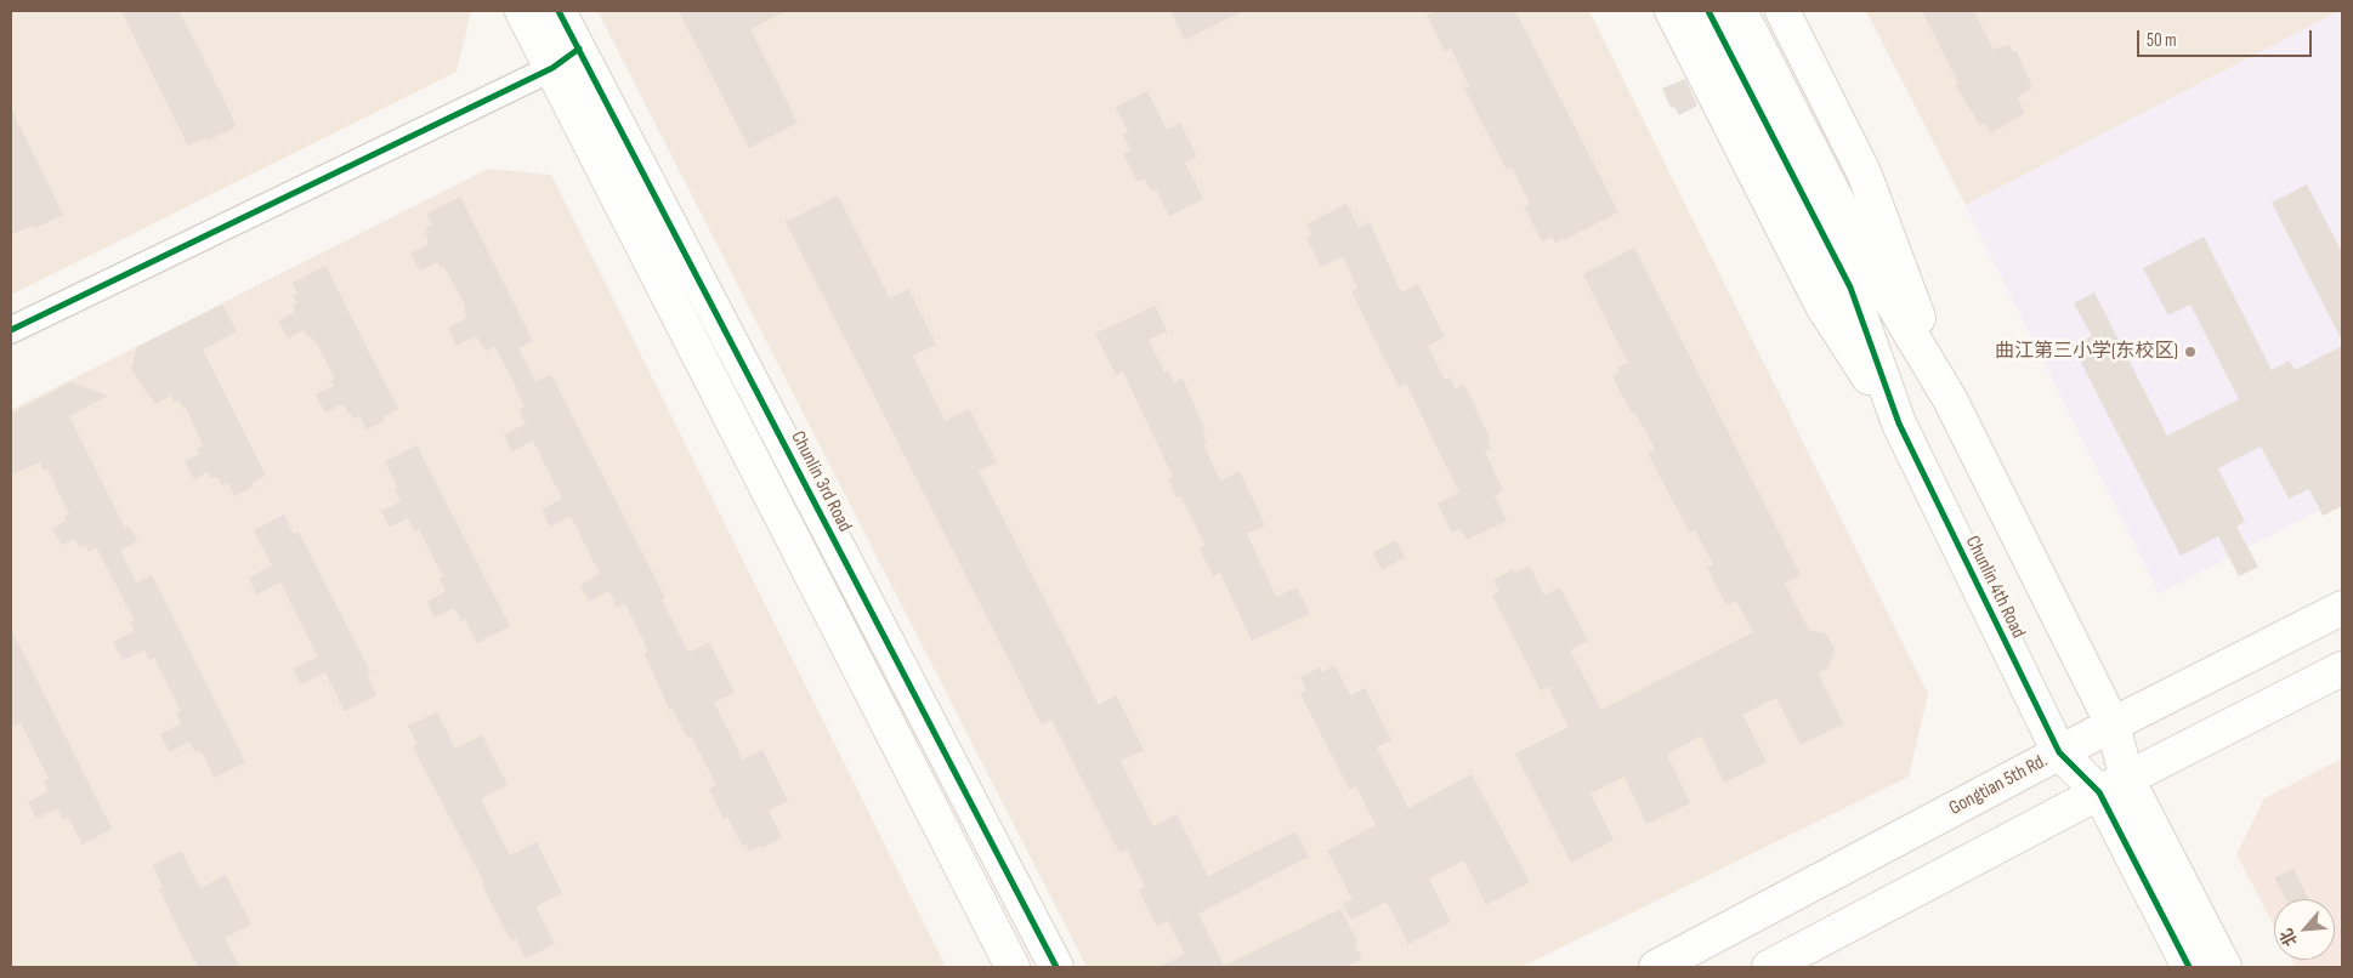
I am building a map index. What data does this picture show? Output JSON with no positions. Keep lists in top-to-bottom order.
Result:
{
  "streets": {
    "street": ["Chunlin 3rd Road", "Chunlin 4th Road", "Gongtian 5th Rd."]
  },
  "crossings": [
    ["Chunlin 4th Road", "Gongtian 5th Rd."]
  ],
  "places": ["曲江第三小学(东校区)"],
  "scale_bar": "50 m",
  "north": "bottom left"
}
